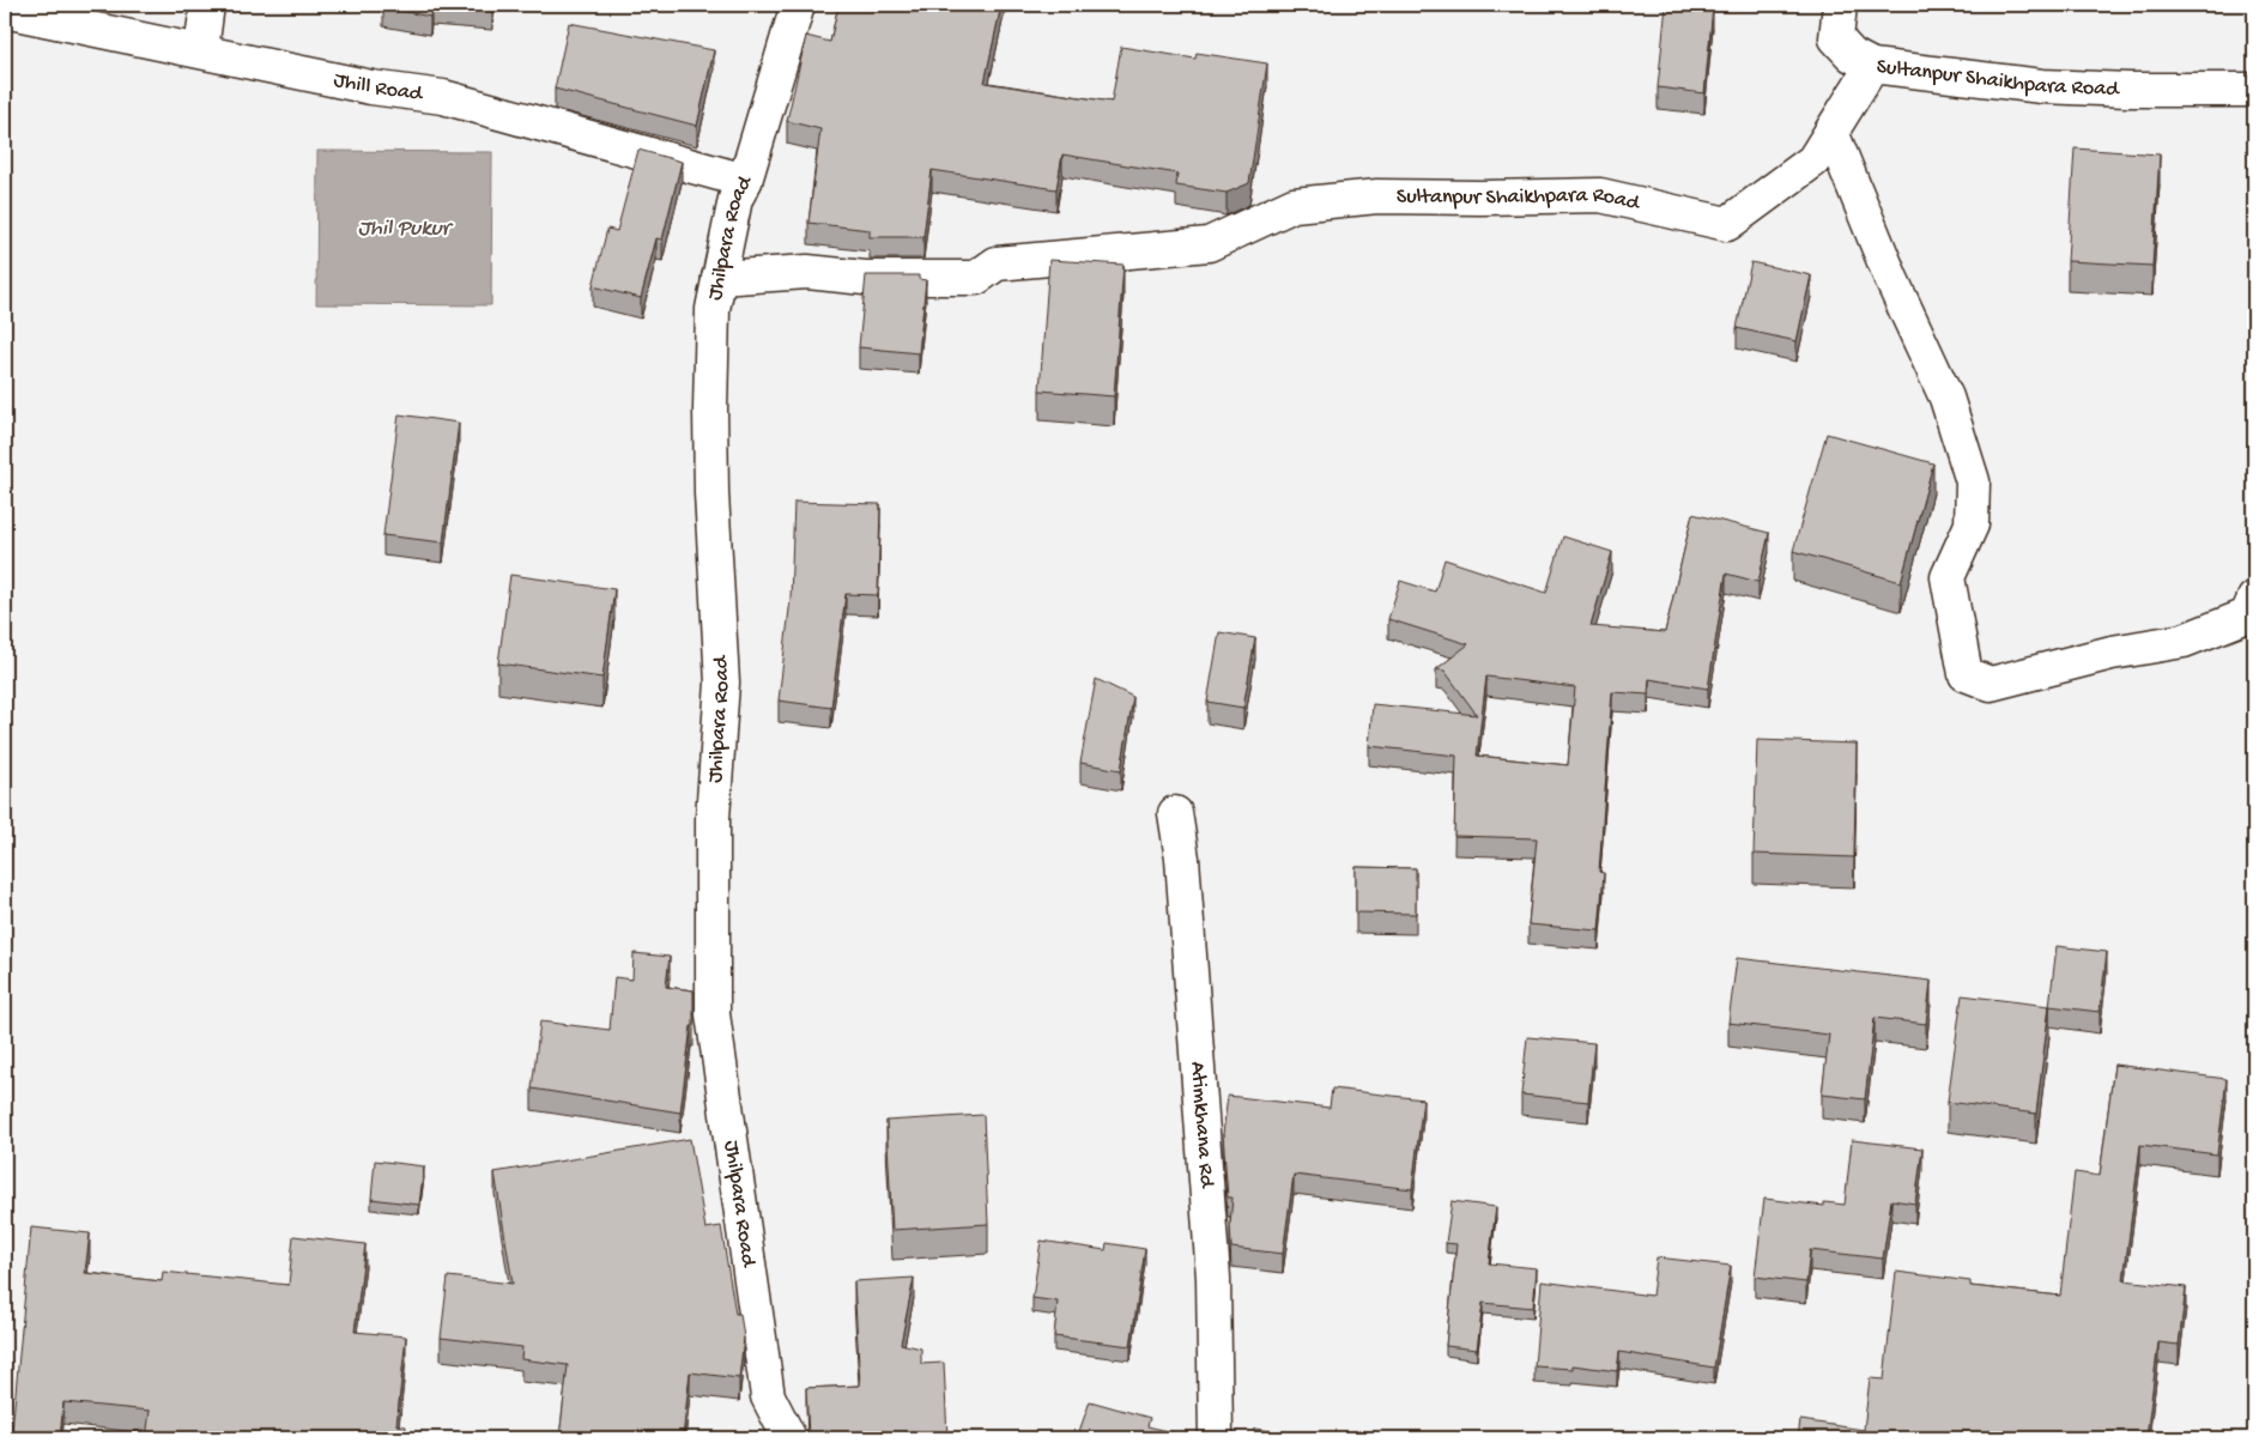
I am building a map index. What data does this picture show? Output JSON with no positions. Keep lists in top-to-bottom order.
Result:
{
  "streets": {
    "street": [
      "Sultanpur Shaikhpara Road",
      "Jhill Road",
      "Jhilpara Road",
      "Atimkhana Rd"
    ]
  },
  "crossings": [
    ["Sultanpur Shaikhpara Road", "Jhilpara Road"],
    ["Jhill Road", "Jhilpara Road"]
  ],
  "water": ["Jhil Pukur"]
}
